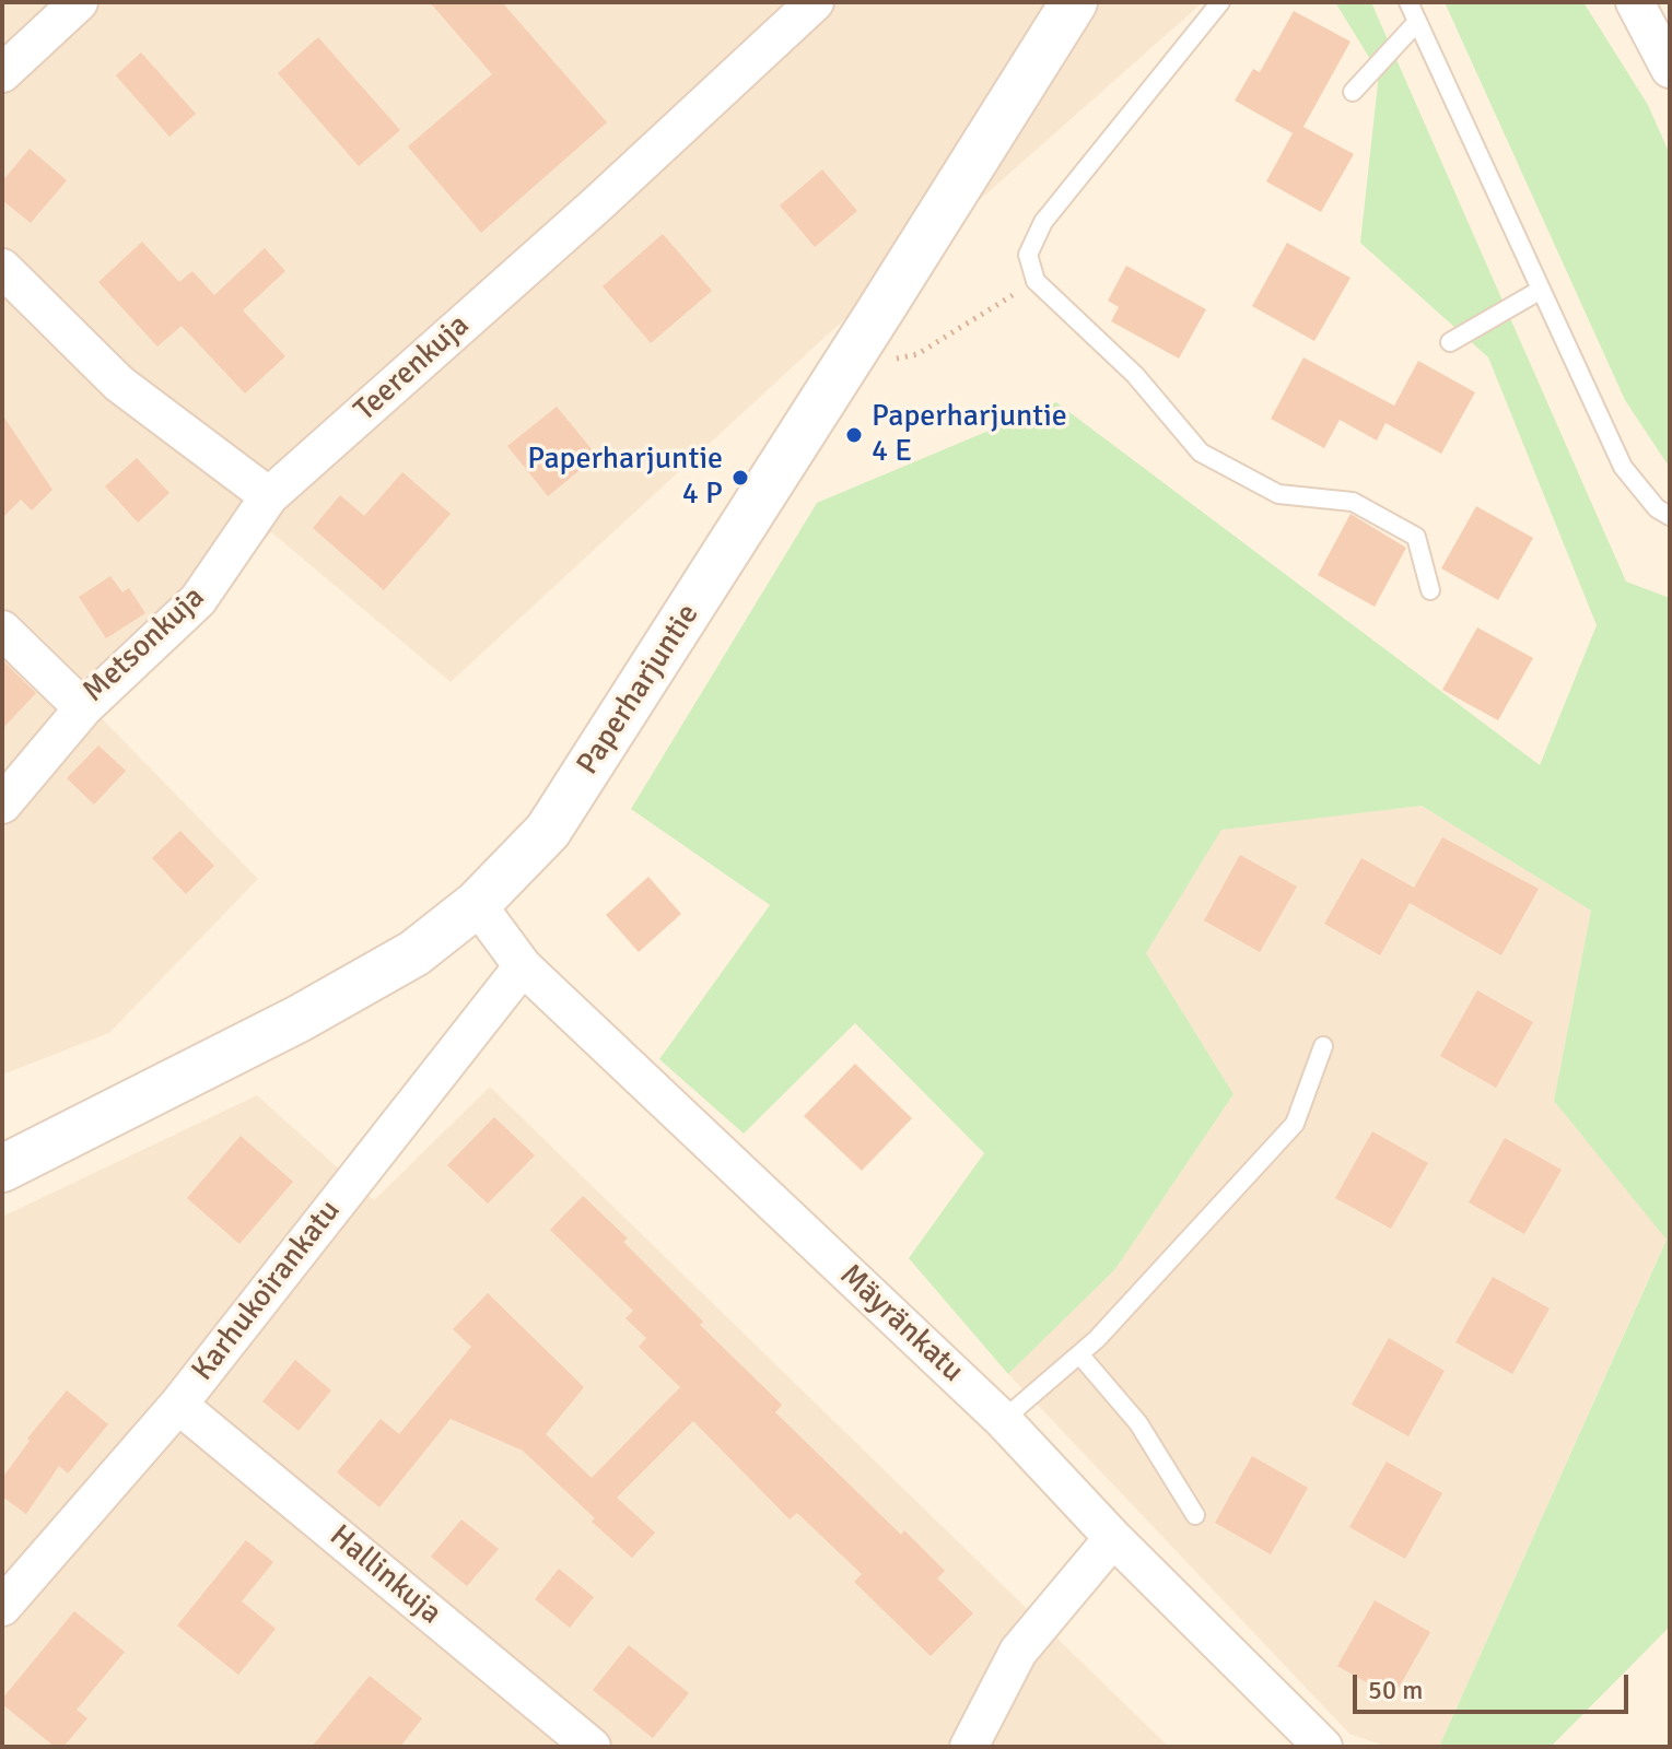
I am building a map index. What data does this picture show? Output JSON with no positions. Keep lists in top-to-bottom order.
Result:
{
  "streets": {
    "street": [
      "Teerenkuja",
      "Metsonkuja",
      "Paperharjuntie",
      "Karhukoirankatu",
      "Mäyränkatu",
      "Hallinkuja"
    ]
  },
  "crossings": [
    ["Teerenkuja", "Metsonkuja"],
    ["Paperharjuntie", "Mäyränkatu"],
    ["Karhukoirankatu", "Mäyränkatu"],
    ["Karhukoirankatu", "Hallinkuja"]
  ],
  "places": ["Paperharjuntie 4 E", "Paperharjuntie 4 P"],
  "scale_bar": "50 m"
}
